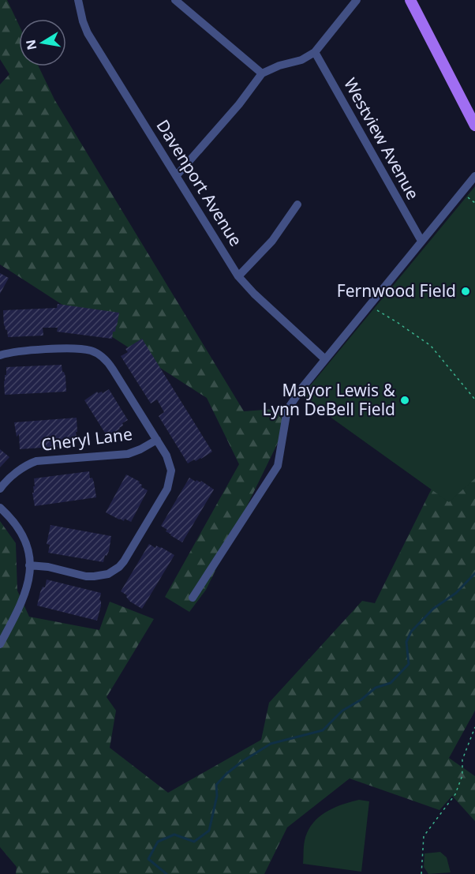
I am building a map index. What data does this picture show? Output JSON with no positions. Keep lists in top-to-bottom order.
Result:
{
  "streets": {
    "street": ["Westview Avenue", "Davenport Avenue", "Cheryl Lane"]
  },
  "places": ["Fernwood Field", "Mayor Lewis & Lynn DeBell Field"],
  "north": "left"
}
